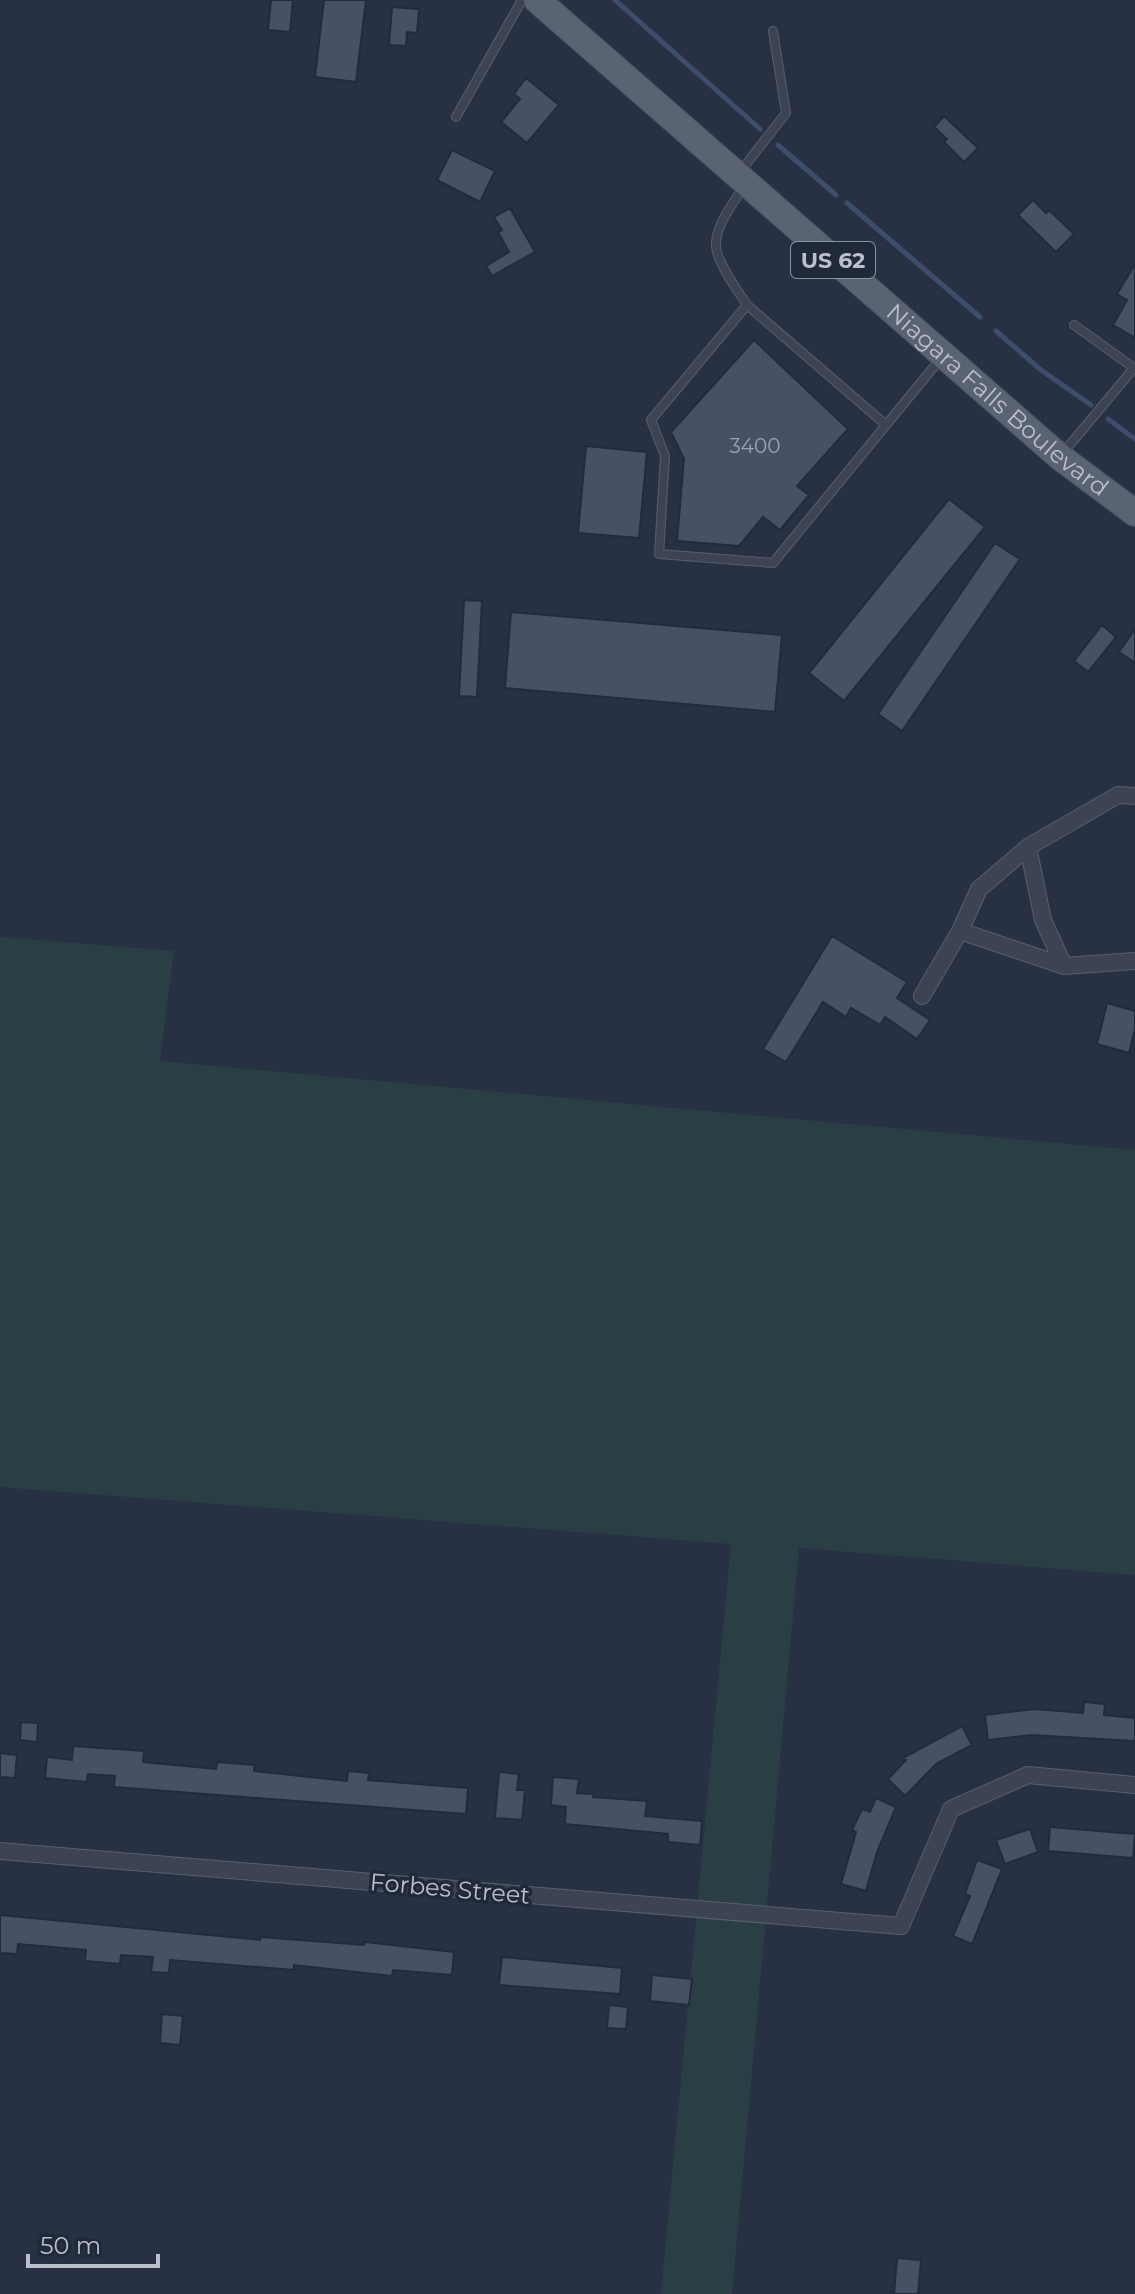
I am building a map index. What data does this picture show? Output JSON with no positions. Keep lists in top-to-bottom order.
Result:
{
  "streets": {
    "main road": ["US 62", "Niagara Falls Boulevard"],
    "street": ["Forbes Street"]
  },
  "house_numbers": ["3400"],
  "scale_bar": "50 m"
}
